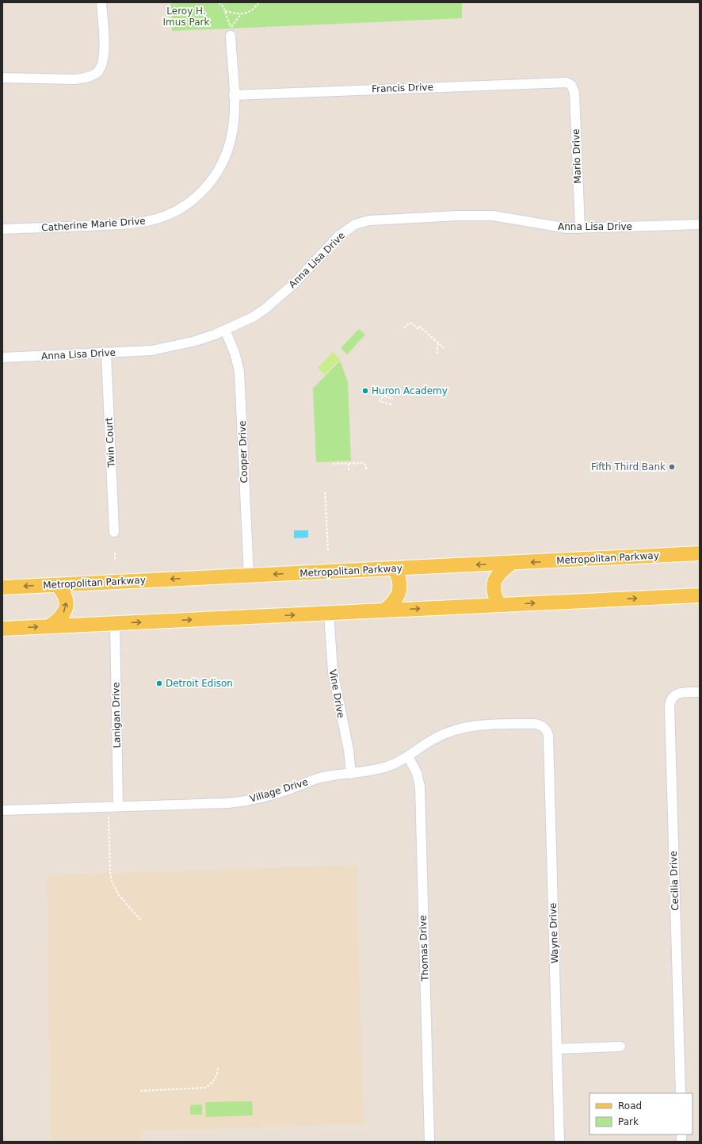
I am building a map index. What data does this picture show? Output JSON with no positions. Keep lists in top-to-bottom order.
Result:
{
  "streets": {
    "main road": ["Metropolitan Parkway"],
    "street": [
      "Francis Drive",
      "Mario Drive",
      "Catherine Marie Drive",
      "Anna Lisa Drive",
      "Twin Court",
      "Cooper Drive",
      "Vine Drive",
      "Lanigan Drive",
      "Village Drive",
      "Cecilia Drive",
      "Wayne Drive",
      "Thomas Drive"
    ]
  },
  "crossings": [
    ["Francis Drive", "Mario Drive"],
    ["Francis Drive", "Catherine Marie Drive"],
    ["Mario Drive", "Anna Lisa Drive"],
    ["Anna Lisa Drive", "Twin Court"],
    ["Anna Lisa Drive", "Cooper Drive"],
    ["Cooper Drive", "Metropolitan Parkway"],
    ["Vine Drive", "Village Drive"],
    ["Lanigan Drive", "Village Drive"],
    ["Village Drive", "Wayne Drive"],
    ["Village Drive", "Thomas Drive"]
  ],
  "parks": ["Leroy H. Imus Park"],
  "places": ["Huron Academy", "Fifth Third Bank", "Detroit Edison"],
  "legend": ["Road", "Park"]
}
